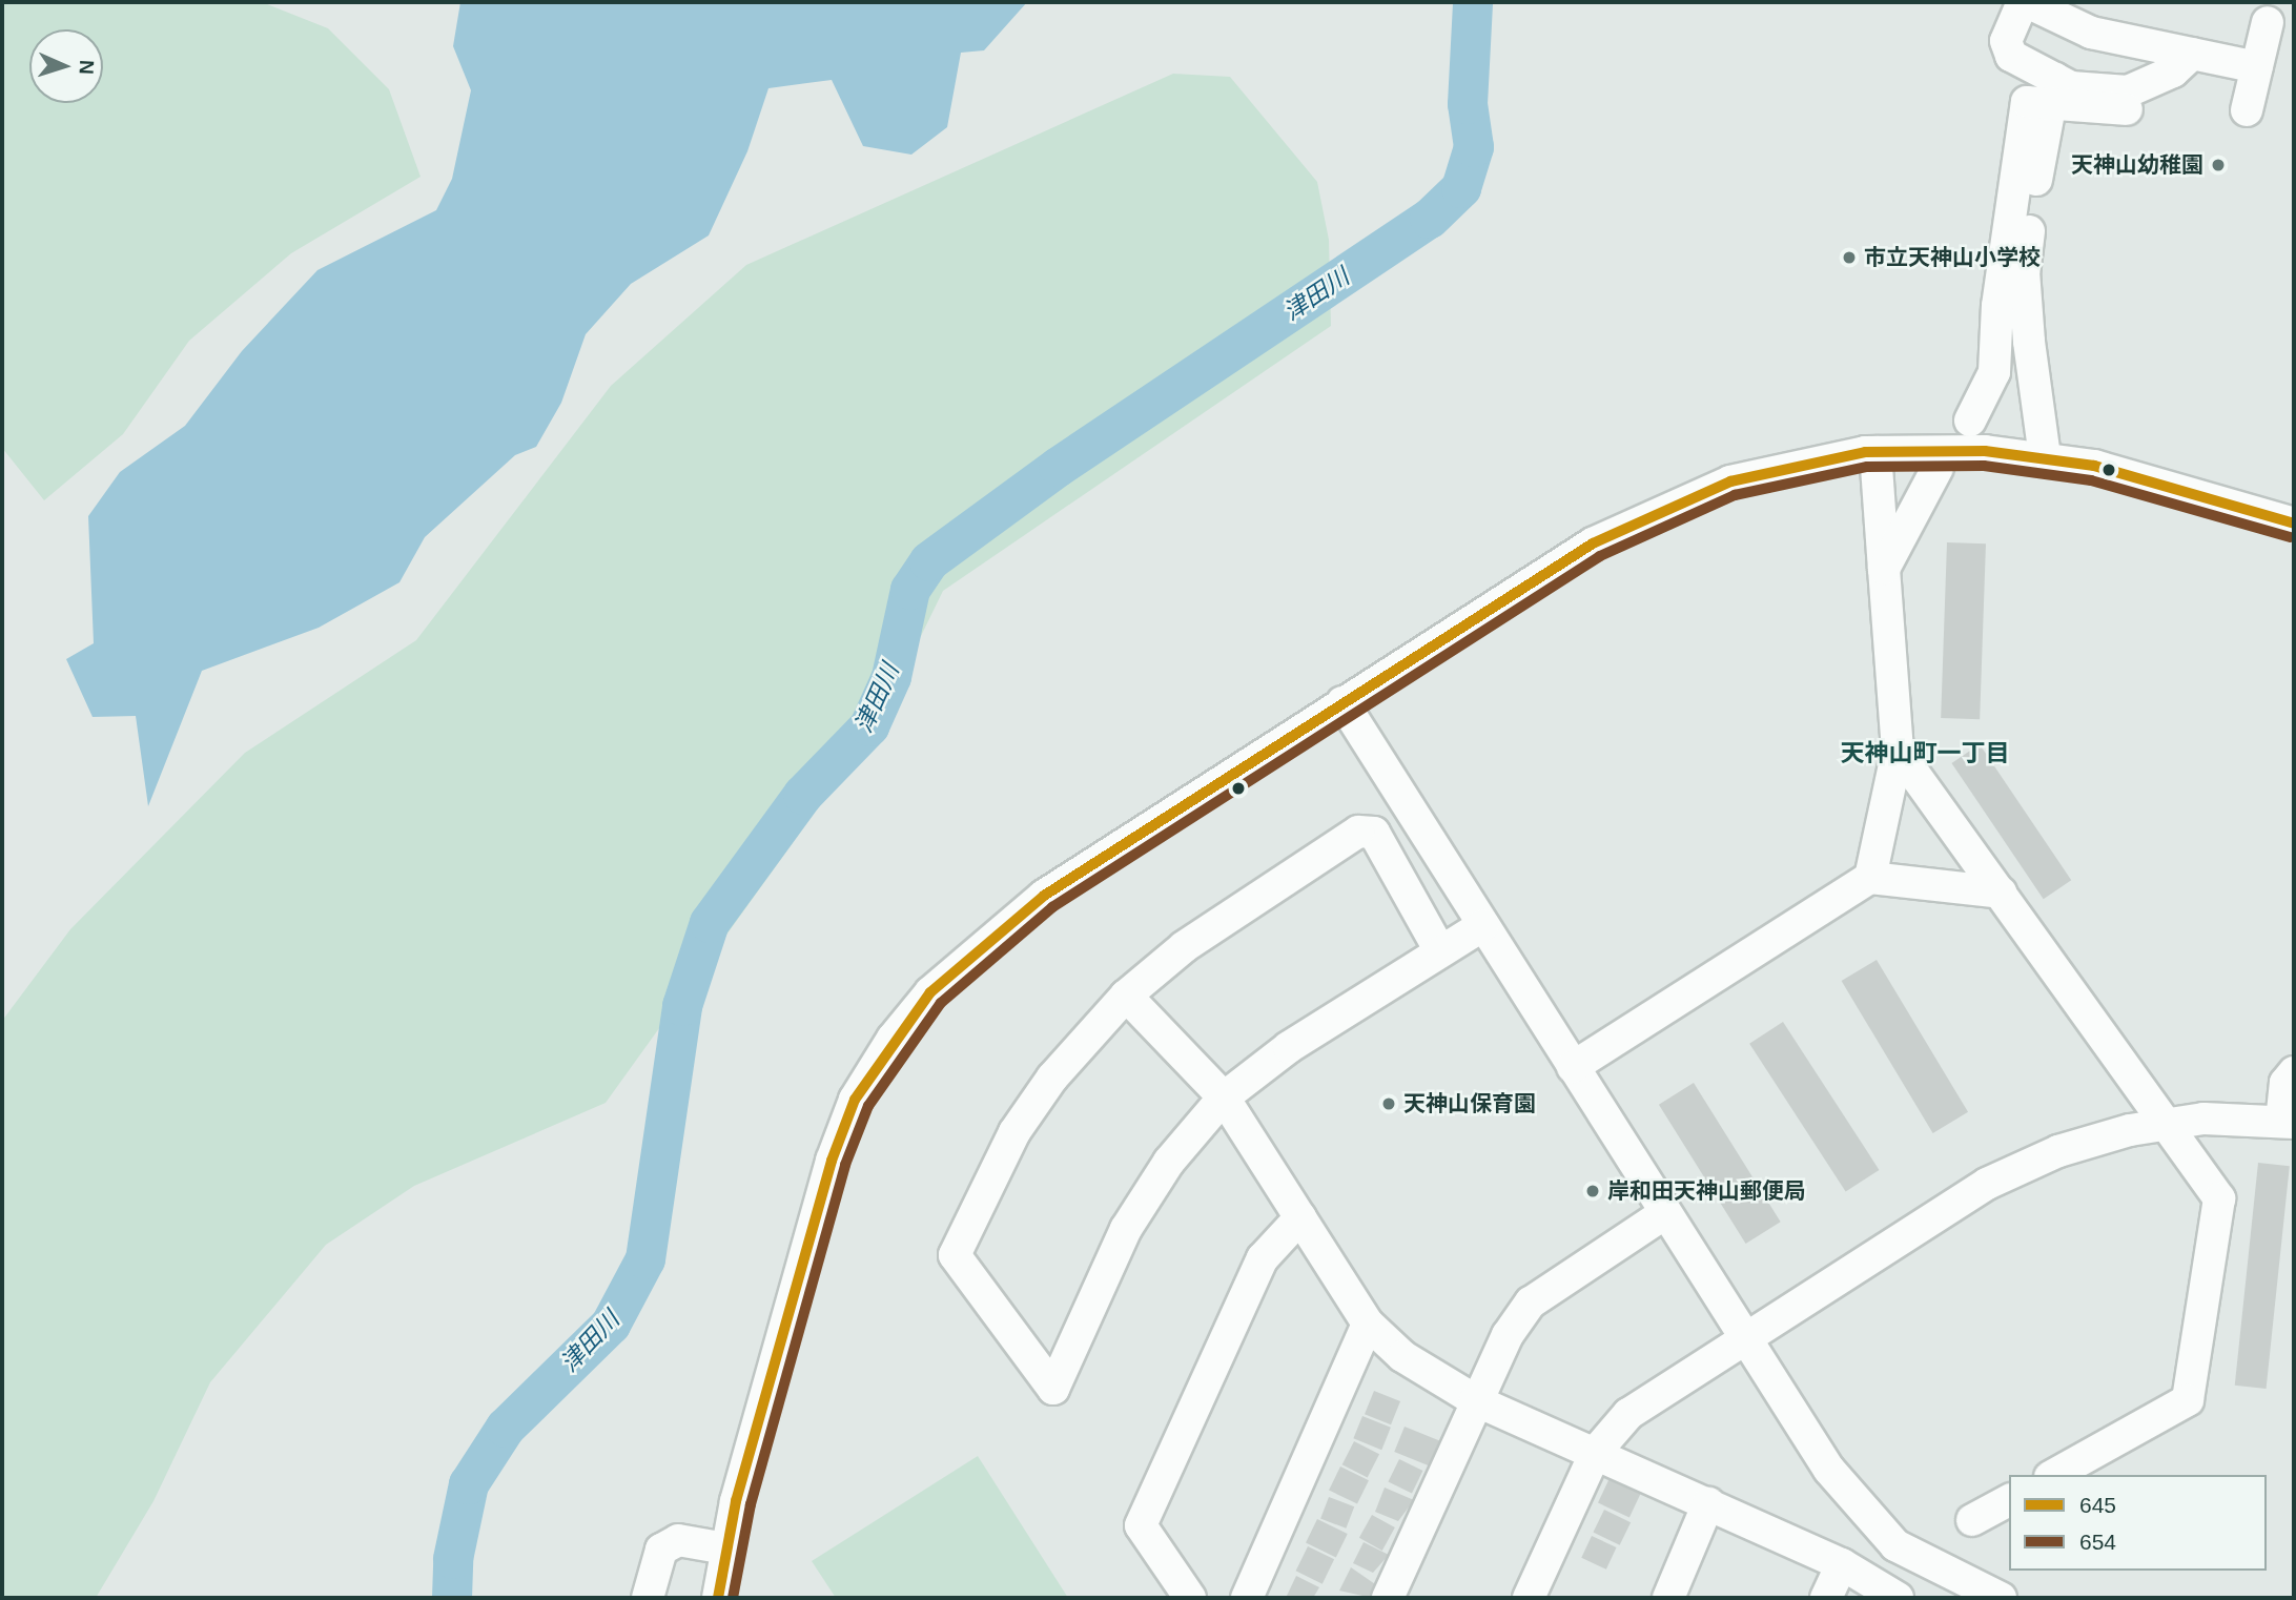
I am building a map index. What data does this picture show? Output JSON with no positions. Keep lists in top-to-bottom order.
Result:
{
  "districts": ["天神山町一丁目"],
  "water": ["津田川"],
  "places": [
    "天神山幼稚園",
    "市立天神山小学校",
    "天神山保育園",
    "岸和田天神山郵便局"
  ],
  "lines": ["transit line 645", "transit line 654"],
  "legend": ["645", "654"],
  "north": "right"
}
